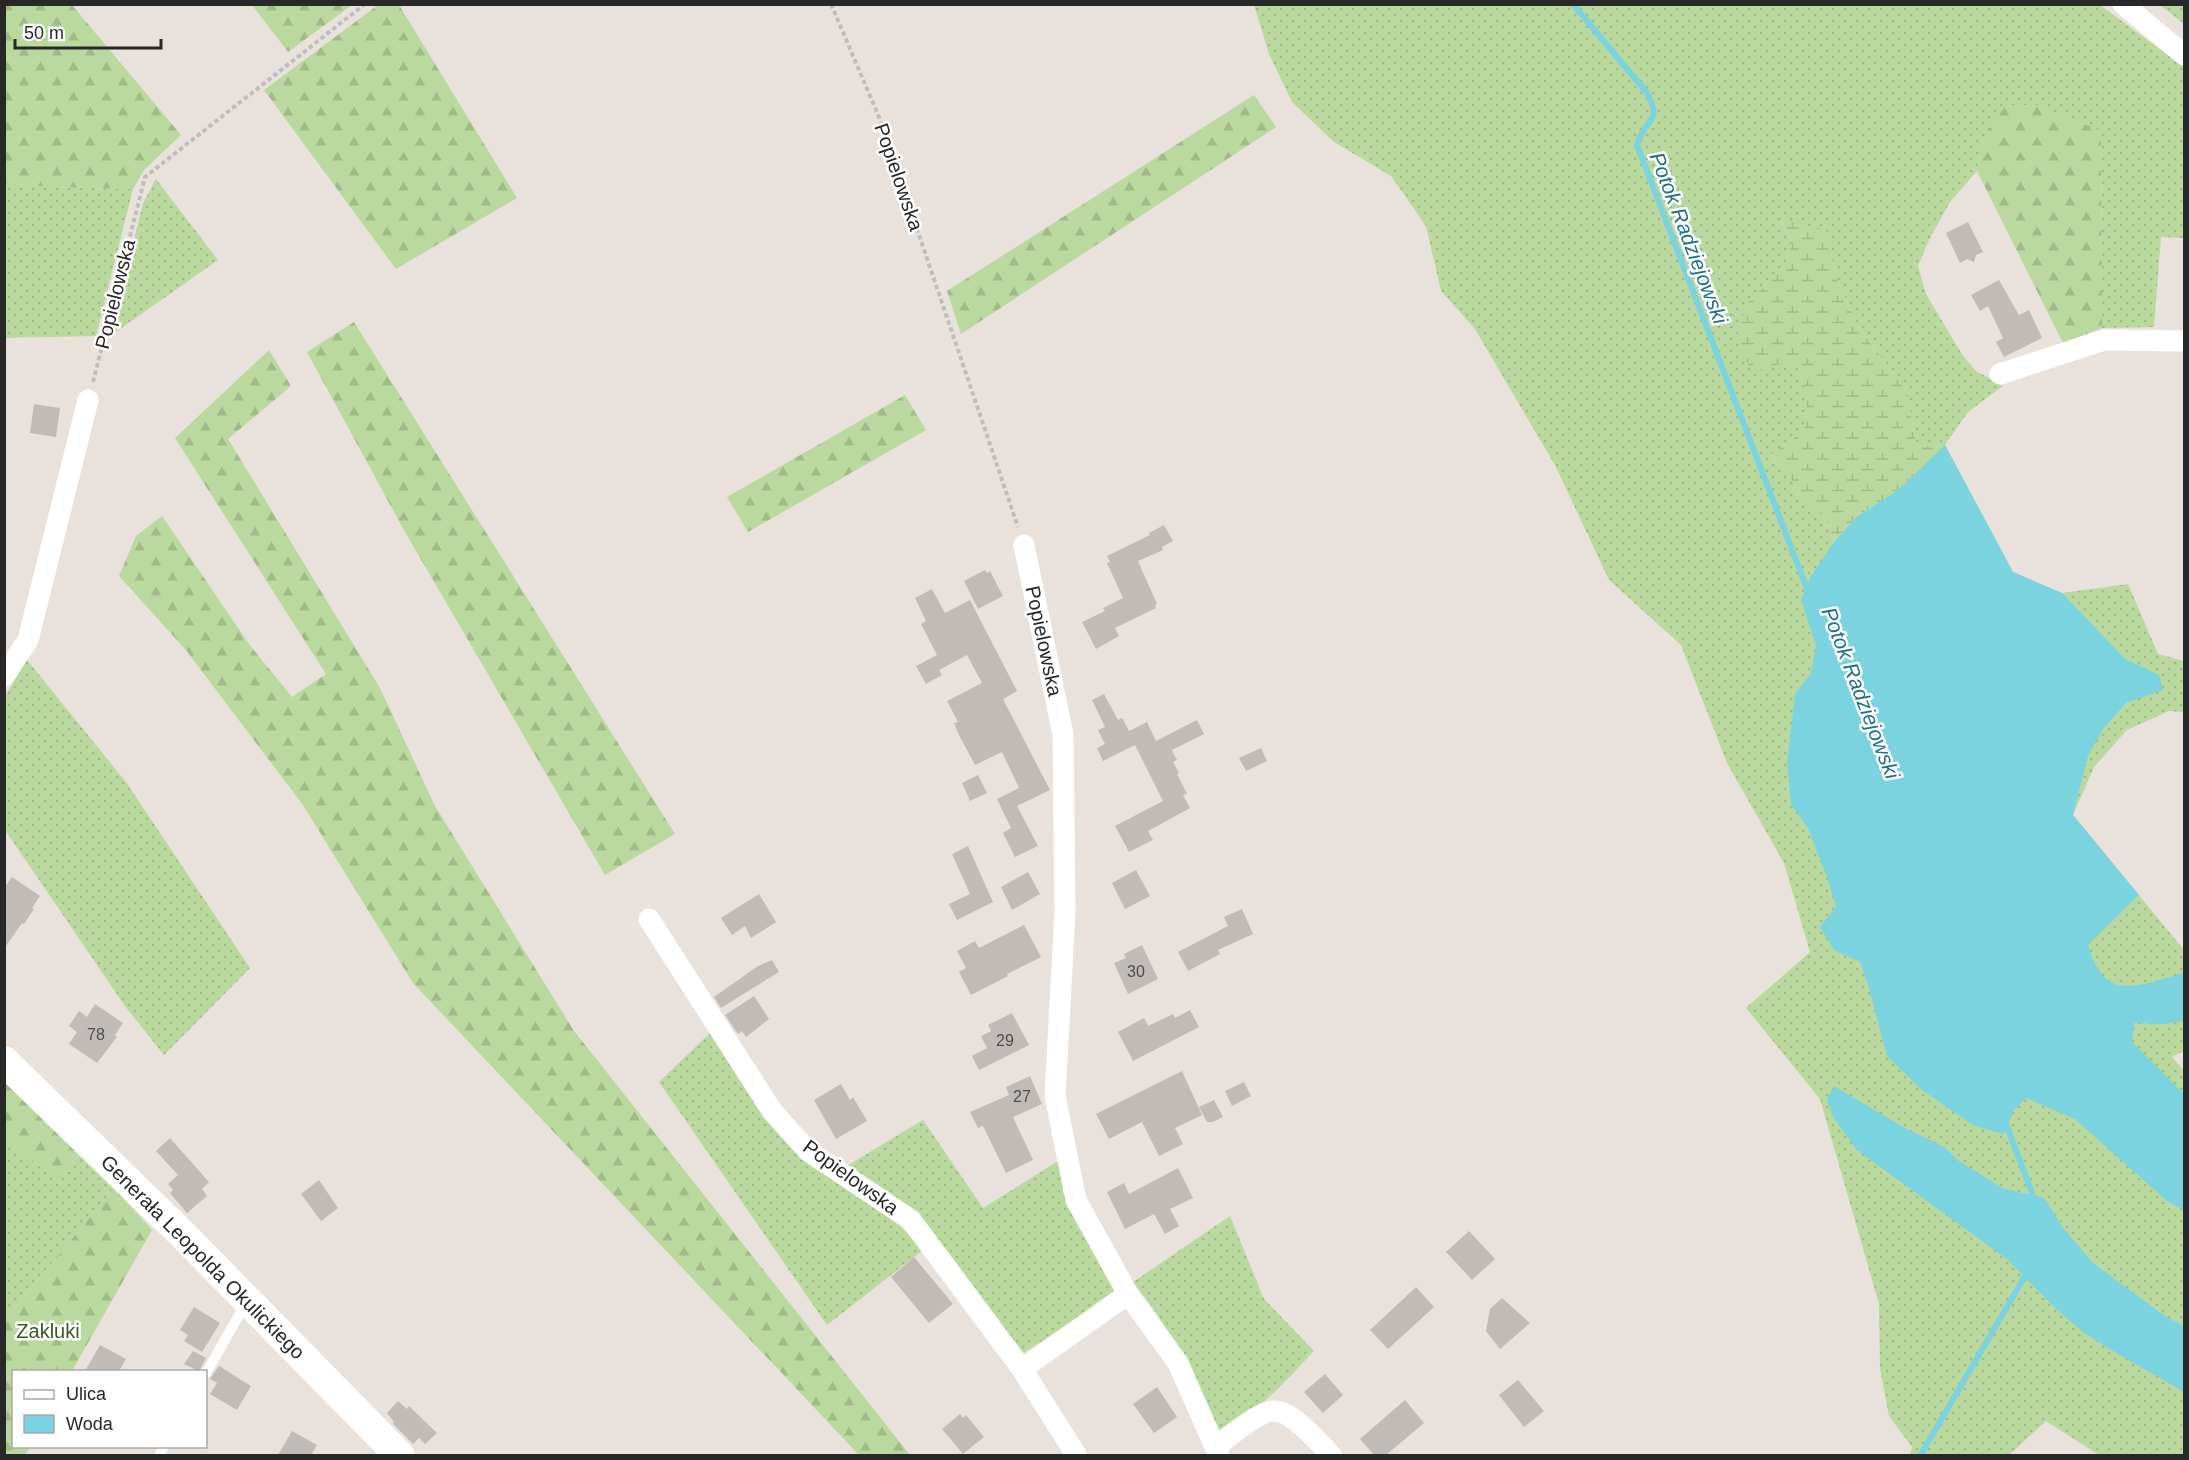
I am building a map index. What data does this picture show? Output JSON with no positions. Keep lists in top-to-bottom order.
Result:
{
  "streets": {
    "street": ["Popielowska", "Generała Leopolda Okulickiego"]
  },
  "water": ["Potok Radziejowski"],
  "parks": ["Zakluki"],
  "house_numbers": [
    "30",
    "78",
    "29",
    "27"
  ],
  "legend": ["Ulica", "Woda"],
  "scale_bar": "50 m"
}
